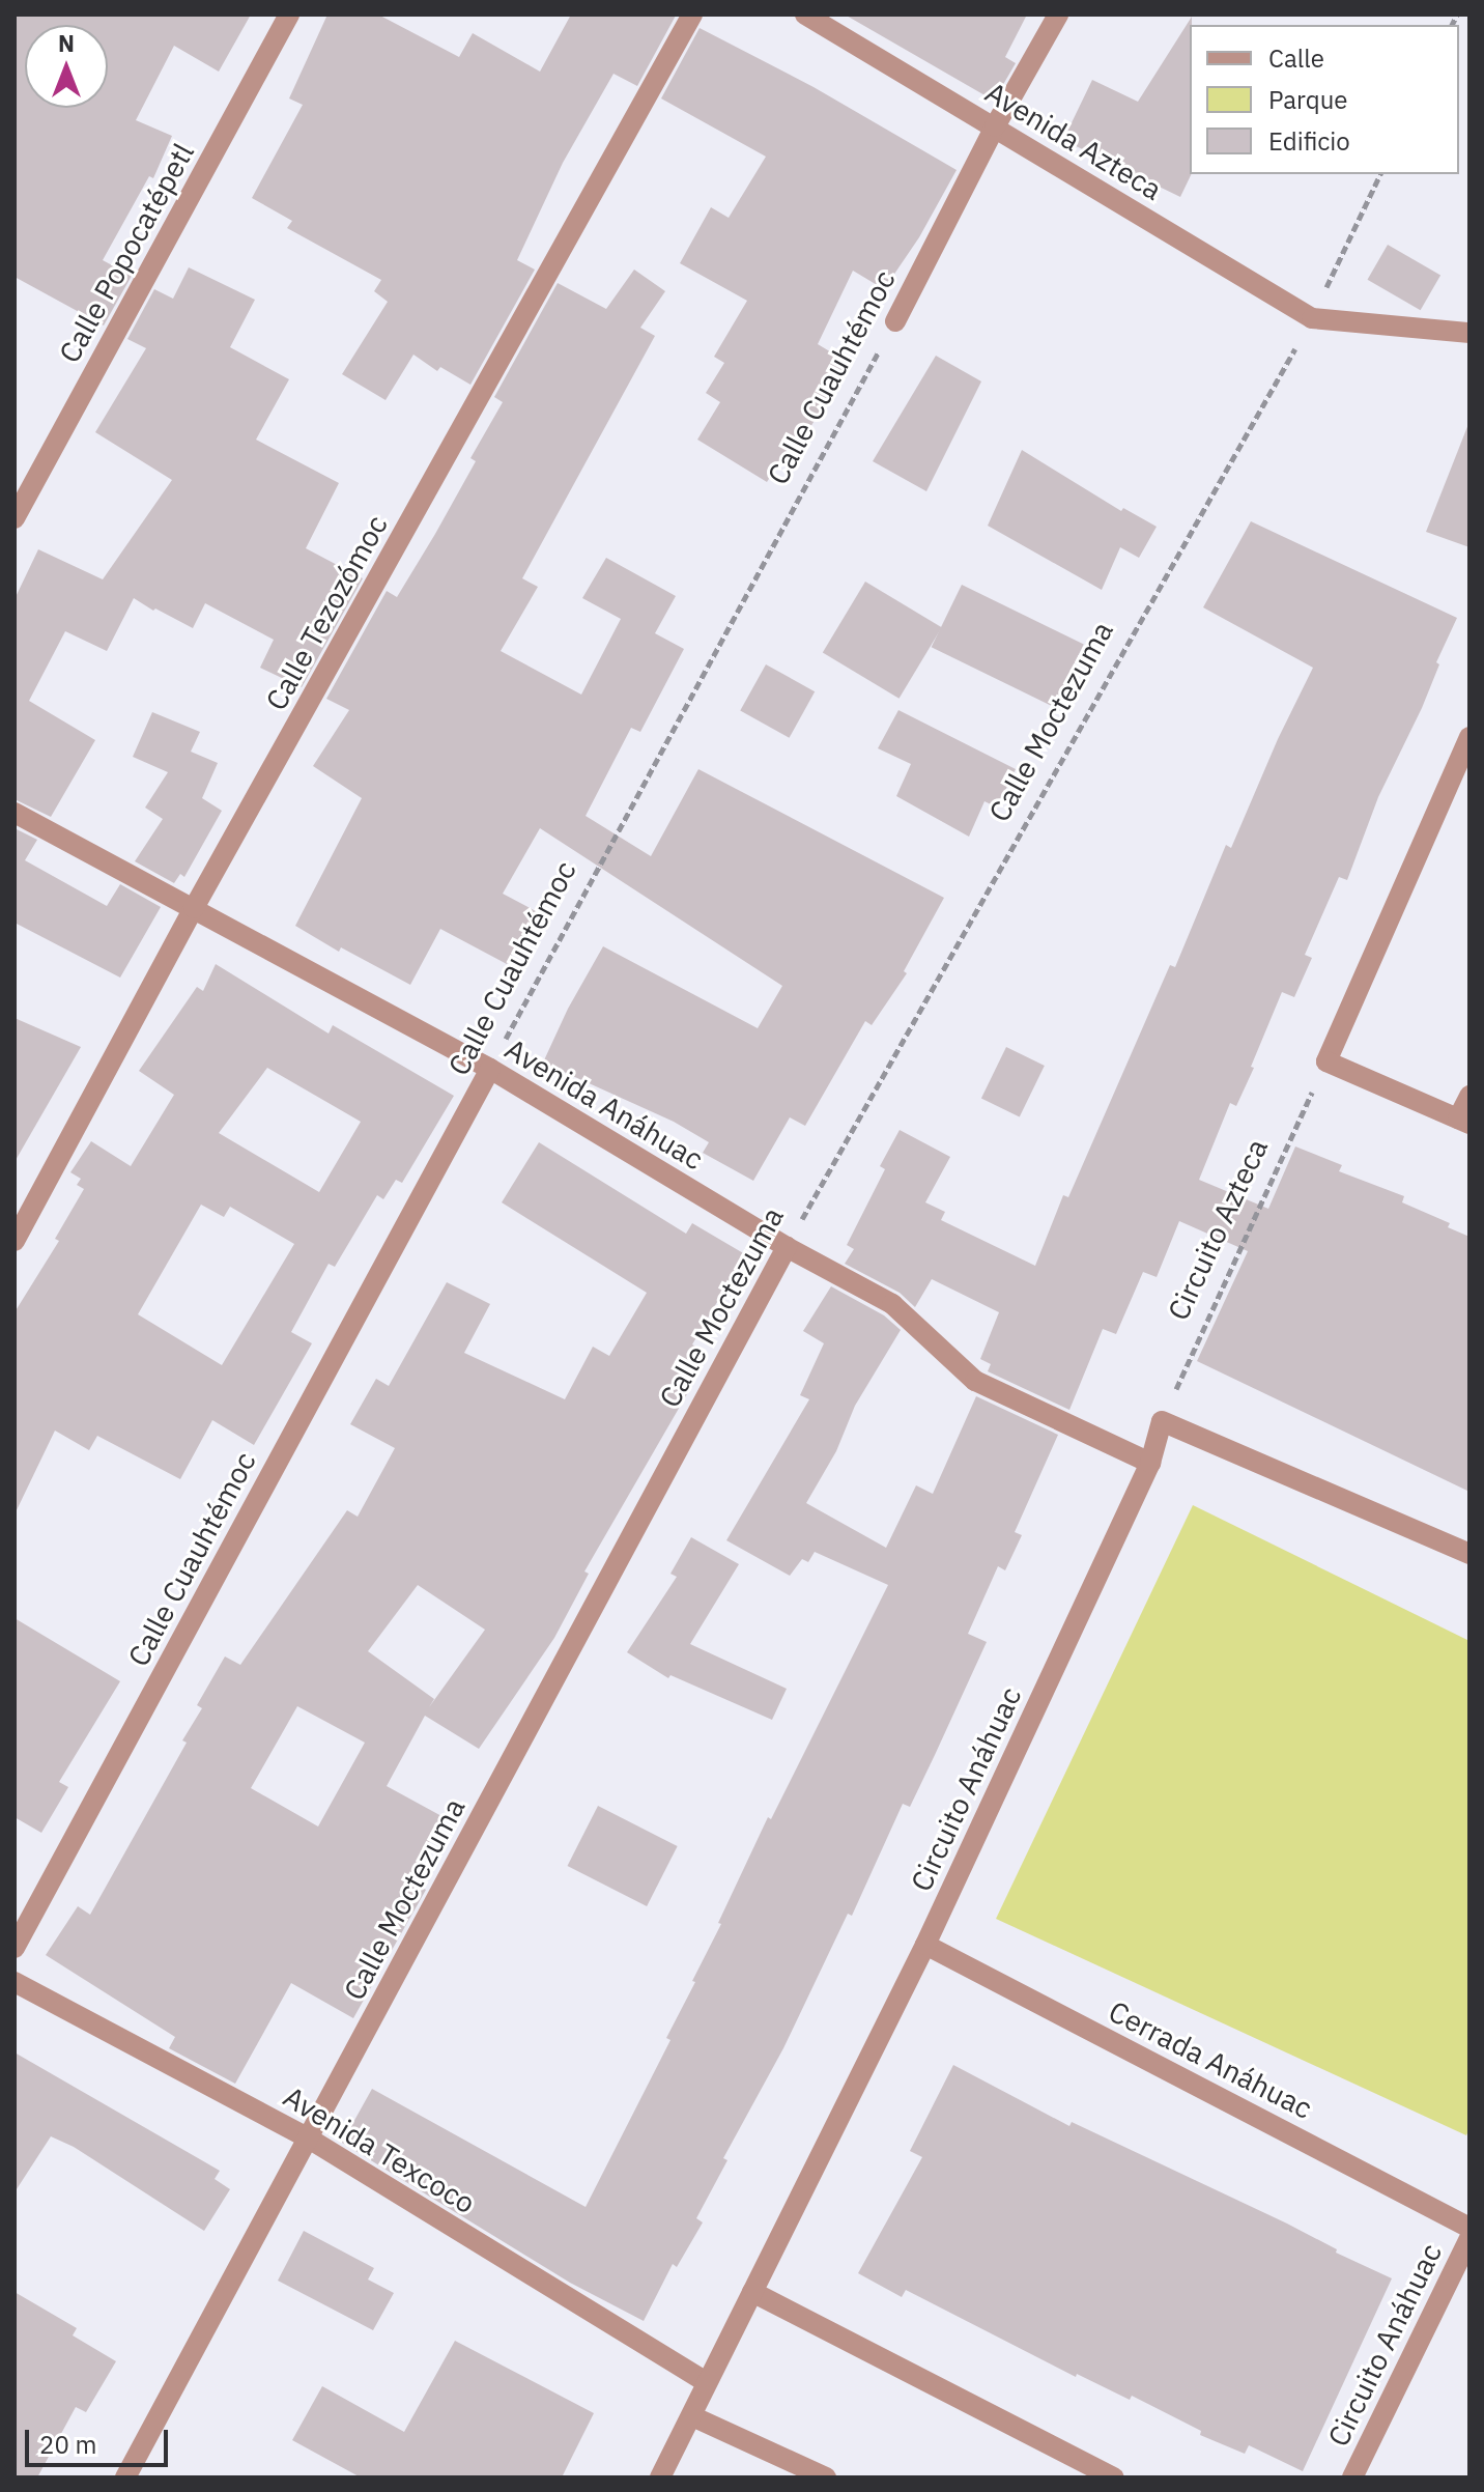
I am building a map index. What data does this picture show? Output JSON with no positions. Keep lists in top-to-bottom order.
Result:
{
  "streets": {
    "street": [
      "Avenida Azteca",
      "Calle Popocatépetl",
      "Calle Cuauhtémoc",
      "Calle Tezozómoc",
      "Calle Moctezuma",
      "Avenida Anáhuac",
      "Circuito Anáhuac",
      "Cerrada Anáhuac",
      "Avenida Texcoco"
    ],
    "path": ["Circuito Azteca"]
  },
  "crossings": [
    ["Avenida Azteca", "Calle Cuauhtémoc"],
    ["Avenida Azteca", "Calle Moctezuma"],
    ["Calle Cuauhtémoc", "Avenida Anáhuac"],
    ["Calle Tezozómoc", "Avenida Anáhuac"],
    ["Calle Moctezuma", "Avenida Anáhuac"],
    ["Calle Moctezuma", "Avenida Texcoco"],
    ["Avenida Anáhuac", "Circuito Anáhuac"],
    ["Circuito Azteca", "Circuito Anáhuac"],
    ["Circuito Anáhuac", "Cerrada Anáhuac"],
    ["Circuito Anáhuac", "Avenida Texcoco"]
  ],
  "legend": ["Calle", "Parque", "Edificio"],
  "scale_bar": "20 m",
  "north": "top"
}
